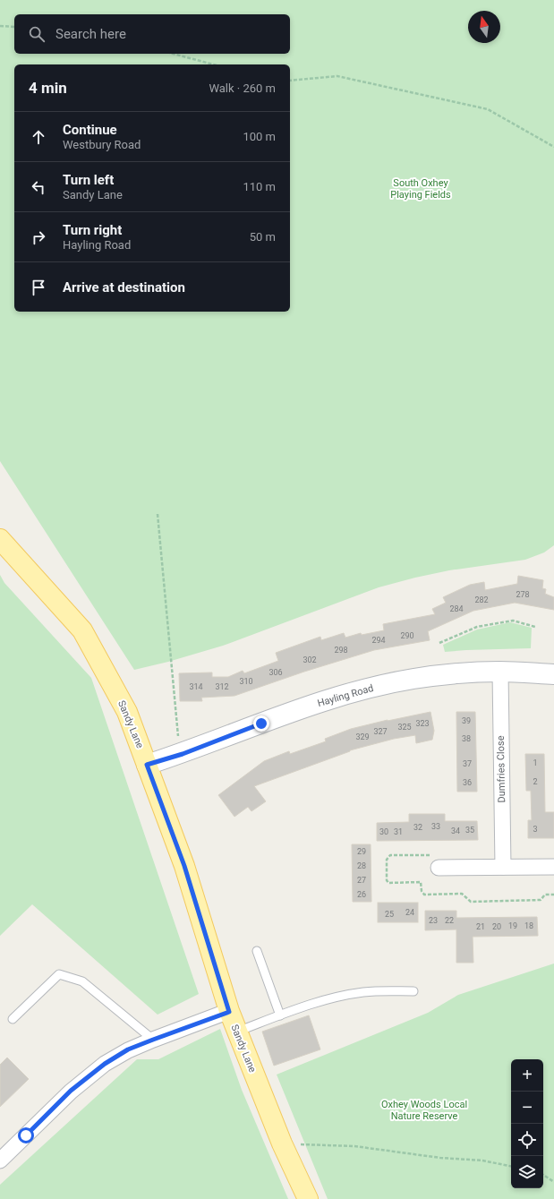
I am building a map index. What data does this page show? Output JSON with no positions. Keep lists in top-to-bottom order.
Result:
{
  "streets": {
    "main road": ["Sandy Lane"],
    "street": ["Hayling Road", "Dumfries Close"]
  },
  "crossings": [
    ["Hayling Road", "Sandy Lane"],
    ["Hayling Road", "Dumfries Close"]
  ],
  "parks": ["South Oxhey Playing Fields", "Oxhey Woods Local Nature Reserve"],
  "house_numbers": [
    "278",
    "282",
    "284",
    "290",
    "294",
    "298",
    "302",
    "306",
    "310",
    "314",
    "312",
    "39",
    "323",
    "325",
    "327",
    "329",
    "38",
    "1",
    "37",
    "2",
    "36",
    "33",
    "32",
    "3",
    "35",
    "34",
    "30",
    "31",
    "29",
    "28",
    "27",
    "26",
    "24",
    "25",
    "23",
    "22",
    "19",
    "18",
    "21",
    "20"
  ],
  "north": "top",
  "page": {
    "search": "Search here",
    "heading": ["4 min", "Walk · 260 m"],
    "list": [
      ["Continue", "Westbury Road", "100 m"],
      ["Turn left", "Sandy Lane", "110 m"],
      ["Turn right", "Hayling Road", "50 m"],
      "Arrive at destination"
    ],
    "map_buttons": ["+", "−"]
  }
}
